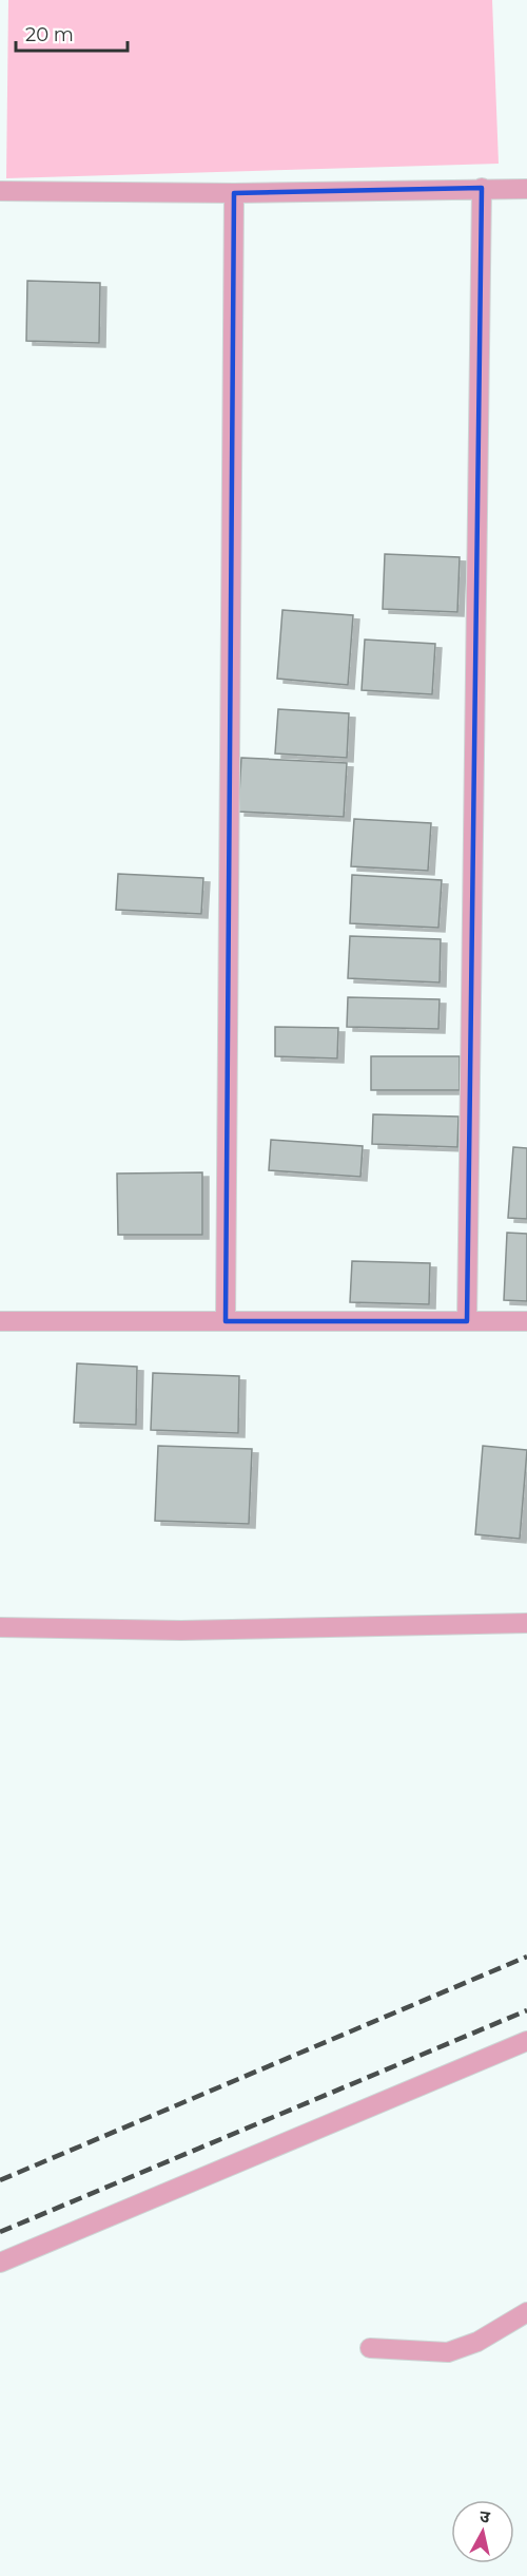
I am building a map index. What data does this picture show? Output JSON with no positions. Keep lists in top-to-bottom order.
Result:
{
  "scale_bar": "20 m",
  "north": "top"
}
